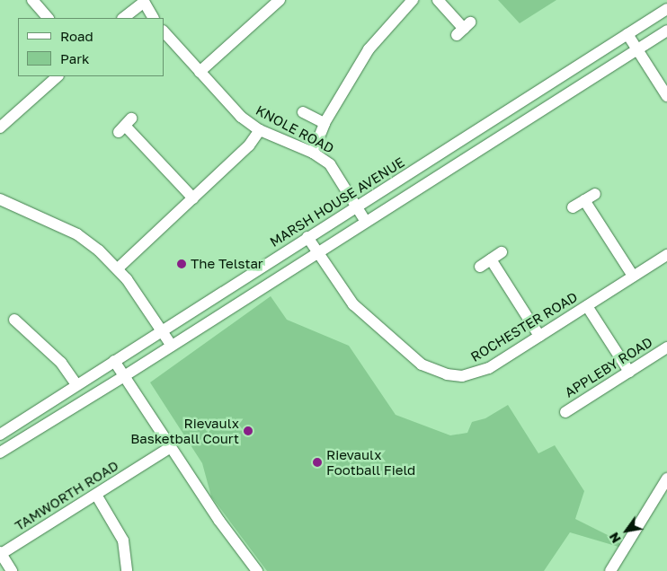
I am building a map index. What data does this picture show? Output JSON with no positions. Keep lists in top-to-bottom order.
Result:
{
  "streets": {
    "street": [
      "KNOLE ROAD",
      "MARSH HOUSE AVENUE",
      "ROCHESTER ROAD",
      "APPLEBY ROAD",
      "TAMWORTH ROAD"
    ]
  },
  "crossings": [
    ["KNOLE ROAD", "MARSH HOUSE AVENUE"],
    ["MARSH HOUSE AVENUE", "ROCHESTER ROAD"]
  ],
  "places": ["The Telstar", "Rievaulx Basketball Court", "Rievaulx Football Field"],
  "legend": ["Road", "Park"],
  "north": "bottom left"
}
